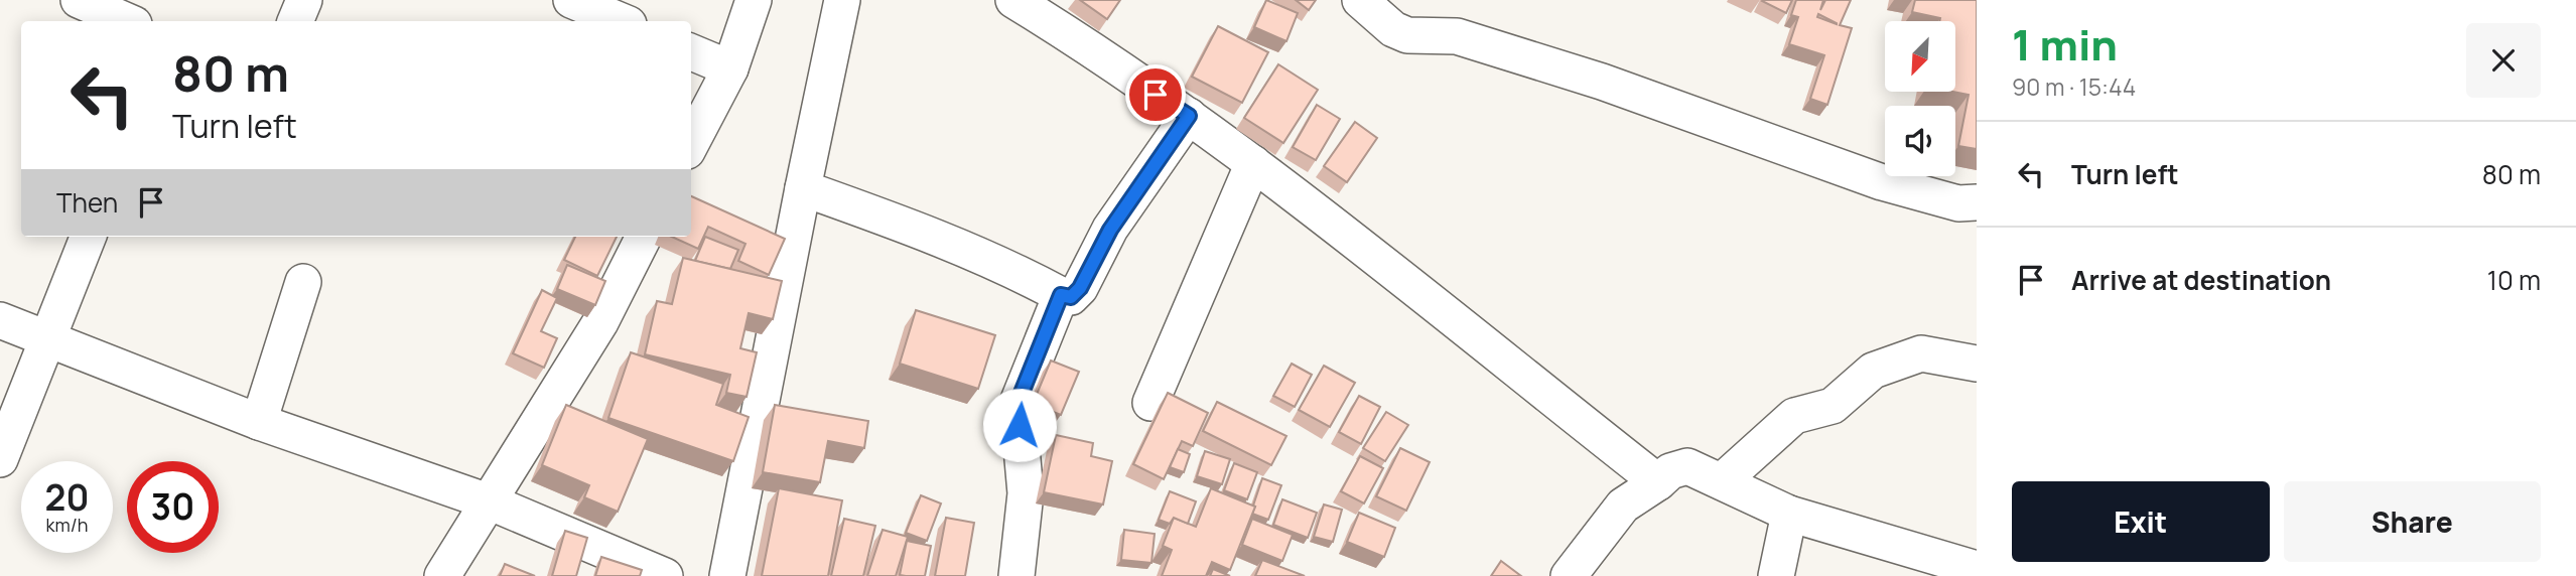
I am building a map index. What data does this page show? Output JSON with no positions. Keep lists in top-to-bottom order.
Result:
{
  "north": "bottom left",
  "page": {
    "heading": ["1 min", "90 m · 15:44"],
    "turn": ["80 m", "Turn left"],
    "list": [
      {
        "name": "Turn left",
        "value": "80 m"
      },
      {
        "name": "Arrive at destination",
        "value": "10 m"
      }
    ],
    "then": "Then",
    "speed": "20 km/h",
    "limit": "30",
    "buttons": ["Exit", "Share"]
  }
}
